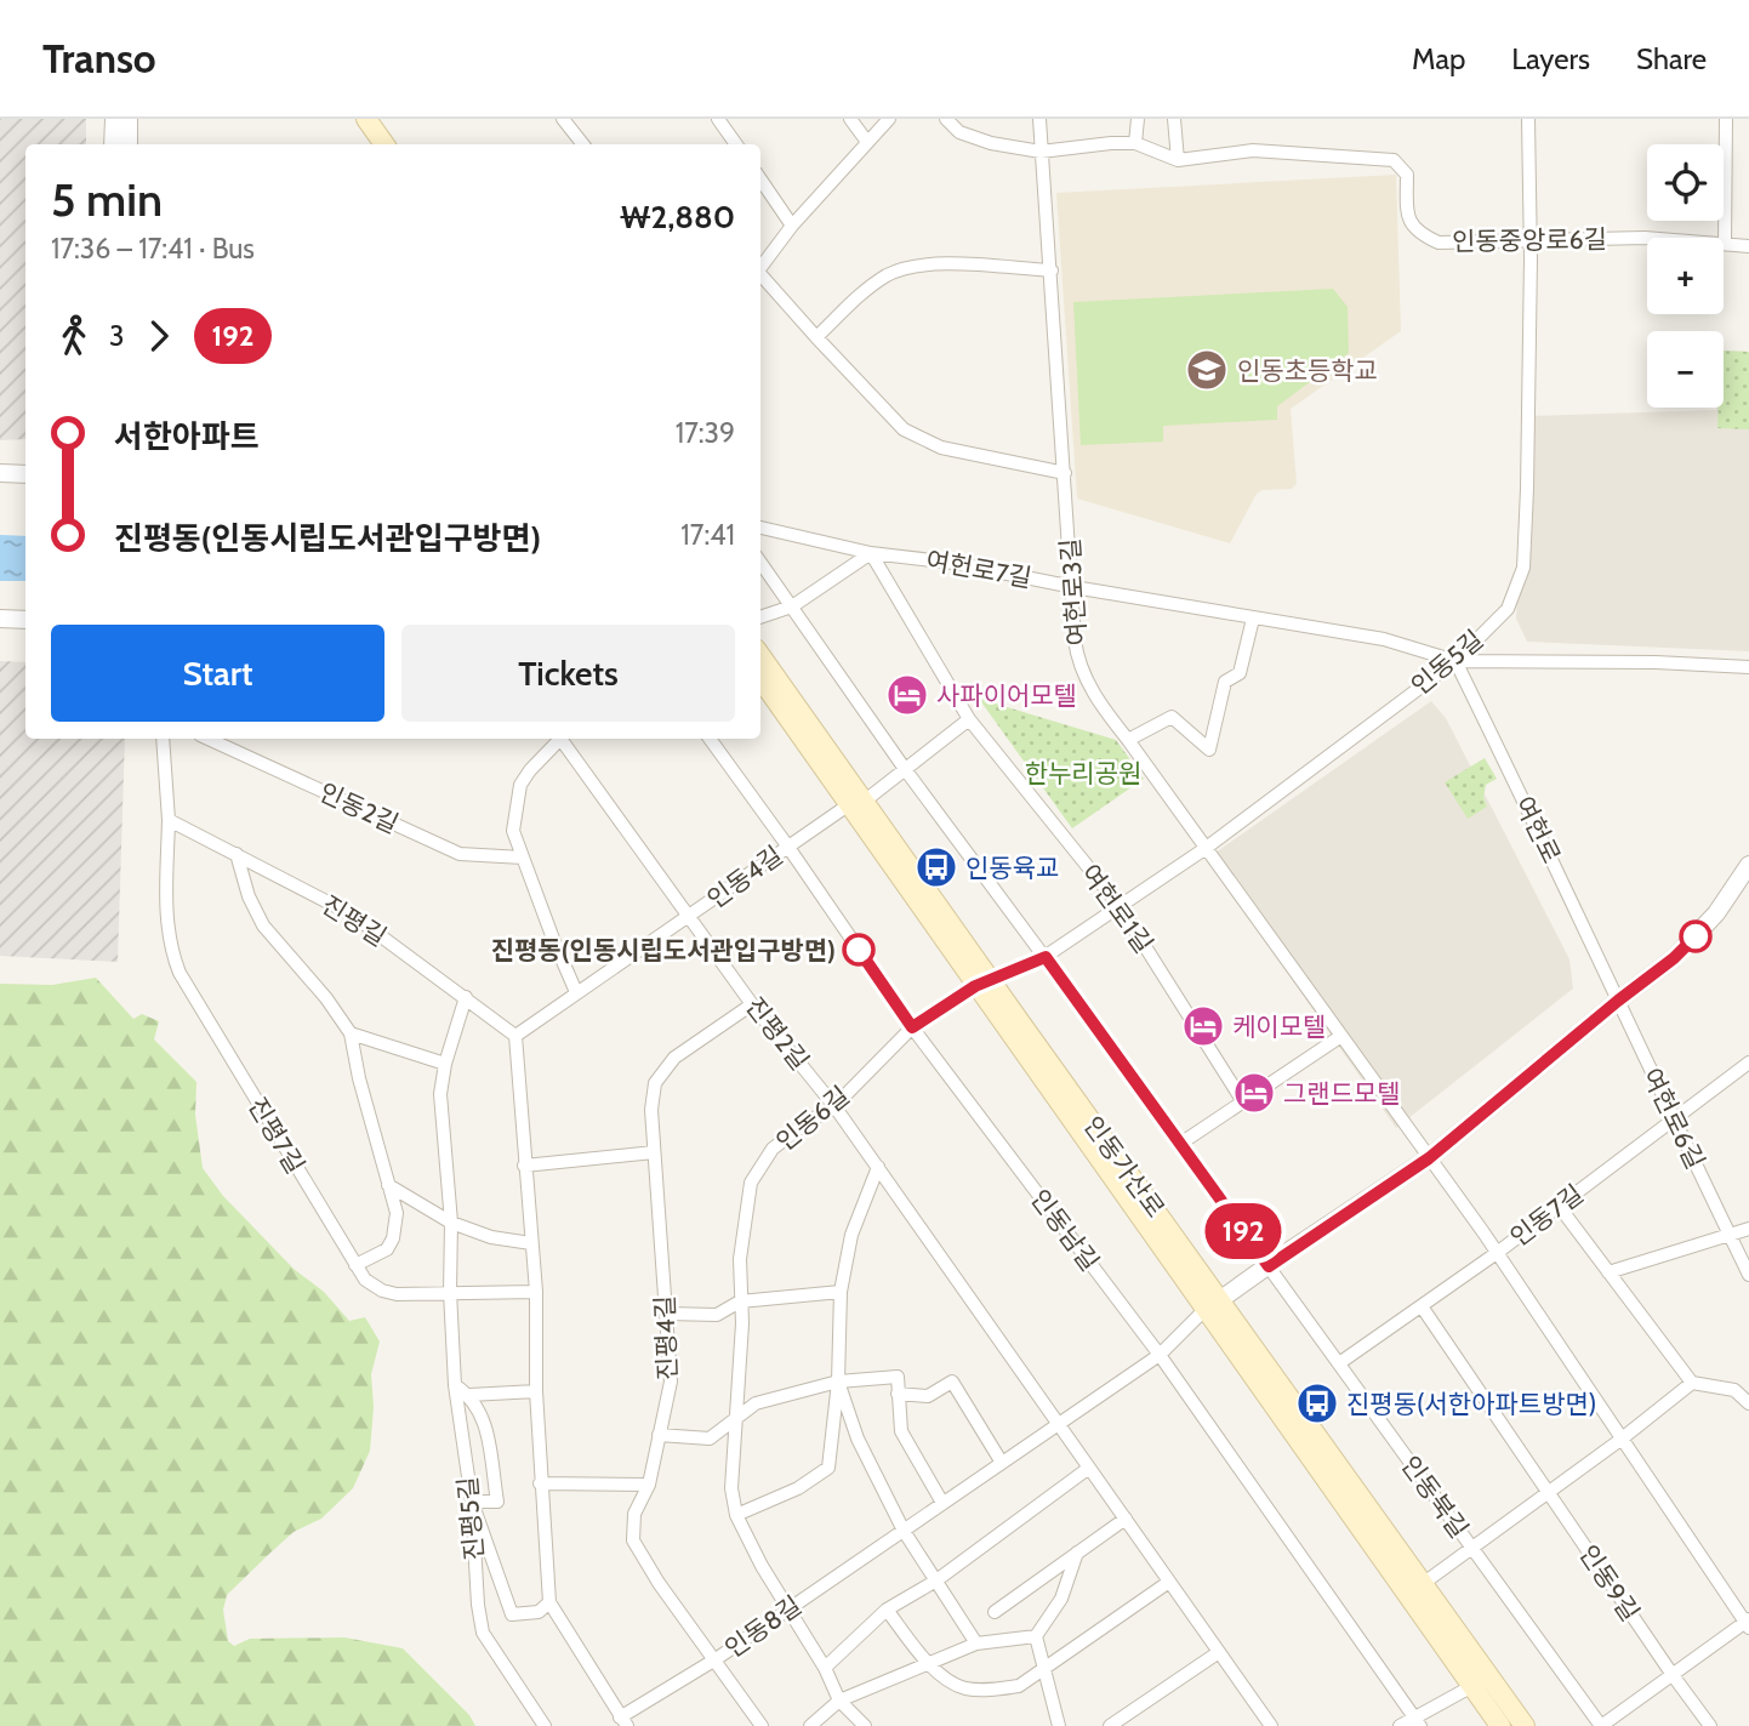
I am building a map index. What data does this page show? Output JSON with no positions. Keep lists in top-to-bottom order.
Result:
{
  "streets": {
    "main road": ["인동가산로"],
    "street": [
      "인동중앙로6길",
      "여헌로7길",
      "여헌로3길",
      "인동5길",
      "인동2길",
      "여헌로",
      "인동4길",
      "여헌로1길",
      "진평길",
      "진평2길",
      "인동6길",
      "여헌로6길",
      "진평7길",
      "인동7길",
      "인동남길",
      "진평4길",
      "인동북길",
      "진평5길",
      "인동9길",
      "인동8길"
    ]
  },
  "crossings": [
    ["인동중앙로6길", "여헌로3길"],
    ["인동중앙로6길", "인동5길"],
    ["여헌로7길", "여헌로3길"],
    ["여헌로7길", "인동5길"],
    ["여헌로7길", "여헌로"],
    ["여헌로7길", "여헌로1길"],
    ["여헌로3길", "인동5길"],
    ["인동5길", "여헌로"],
    ["인동5길", "여헌로1길"],
    ["인동5길", "인동6길"],
    ["인동5길", "인동가산로"],
    ["인동5길", "인동북길"],
    ["여헌로", "여헌로6길"],
    ["인동4길", "진평길"],
    ["인동4길", "진평2길"],
    ["인동4길", "인동가산로"],
    ["인동4길", "인동남길"],
    ["인동4길", "인동북길"],
    ["진평길", "진평7길"],
    ["진평2길", "인동6길"],
    ["진평2길", "진평4길"],
    ["진평2길", "인동8길"],
    ["인동6길", "인동가산로"],
    ["인동6길", "인동남길"],
    ["인동6길", "인동8길"],
    ["여헌로6길", "인동7길"],
    ["진평7길", "진평5길"],
    ["인동가산로", "인동8길"],
    ["인동7길", "인동북길"],
    ["인동7길", "인동9길"],
    ["인동남길", "인동8길"],
    ["진평4길", "인동8길"]
  ],
  "parks": ["한누리공원"],
  "places": {
    "school or university": ["인동초등학교"],
    "hotel": ["사파이어모텔", "케이모텔", "그랜드모텔"],
    "bus stop": ["인동육교", "진평동(서한아파트방면)"],
    "other": ["진평동(인동시립도서관입구방면)"]
  },
  "lines": ["bus line 192"],
  "page": {
    "header": "Transo",
    "nav": ["Map", "Layers", "Share"],
    "on_map": "192",
    "map_buttons": ["+", "−"],
    "heading": ["5 min", "17:36 – 17:41 · Bus", "₩2,880"],
    "legs": ["3", "192"],
    "list": [
      {
        "name": "서한아파트",
        "value": "17:39"
      },
      {
        "name": "진평동(인동시립도서관입구방면)",
        "value": "17:41"
      }
    ],
    "buttons": ["Start", "Tickets"]
  }
}
